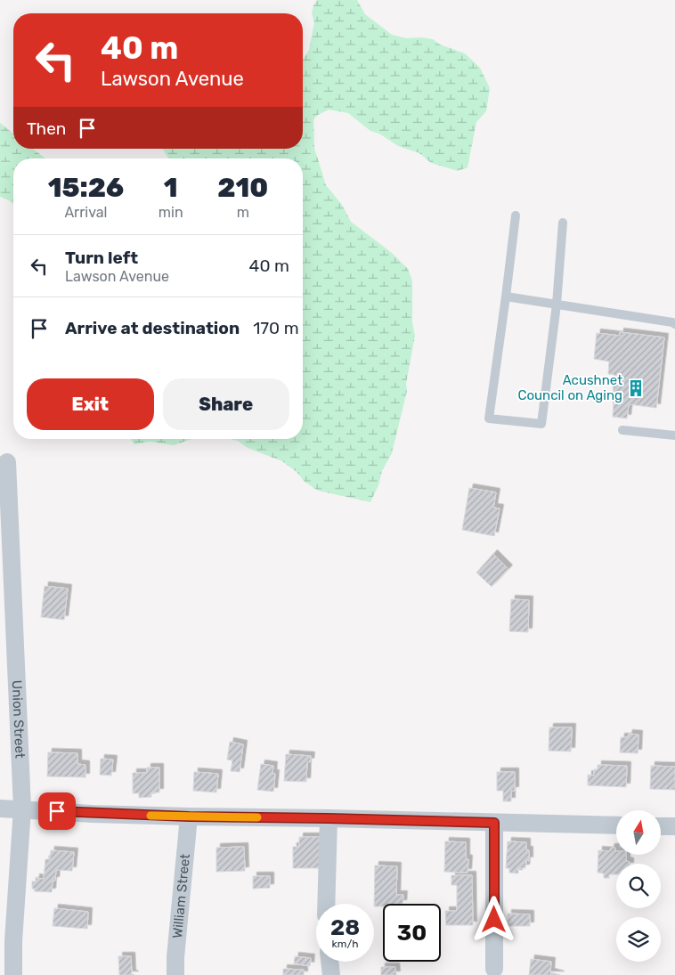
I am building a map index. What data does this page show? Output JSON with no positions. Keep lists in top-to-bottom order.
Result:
{
  "streets": {
    "street": ["Union Street", "William Street"]
  },
  "places": {
    "building": ["Acushnet Council on Aging"]
  },
  "north": "top",
  "page": {
    "turn": ["40 m", "Lawson Avenue"],
    "then": "Then",
    "eta": [
      "15:26",
      "Arrival",
      "1",
      "min",
      "210",
      "m"
    ],
    "list": [
      {
        "name": "Turn left",
        "note": "Lawson Avenue",
        "value": "40 m"
      },
      {
        "name": "Arrive at destination",
        "value": "170 m"
      }
    ],
    "buttons": ["Exit", "Share"],
    "speed": "28 km/h",
    "limit": "30"
  }
}
